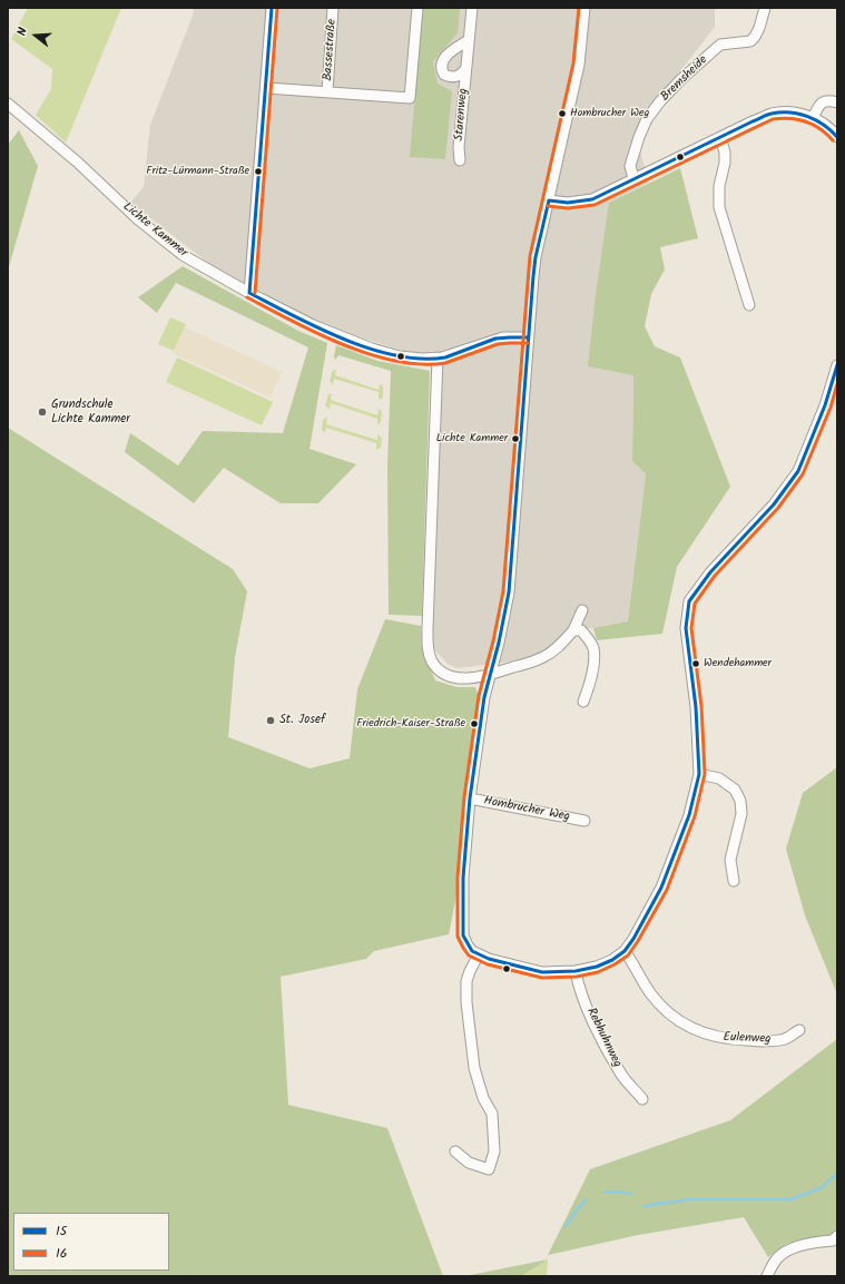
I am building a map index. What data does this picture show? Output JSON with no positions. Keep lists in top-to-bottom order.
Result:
{
  "streets": {
    "street": [
      "Bassestraße",
      "Bremsheide",
      "Starenweg",
      "Lichte Kammer",
      "Hombrucher Weg",
      "Rebhuhnweg",
      "Eulenweg"
    ]
  },
  "crossings": [
    ["Lichte Kammer", "Hombrucher Weg"]
  ],
  "places": [
    "Hombrucher Weg",
    "Fritz-Lürmann-Straße",
    "Grundschule Lichte Kammer",
    "Lichte Kammer",
    "Wendehammer",
    "St. Josef",
    "Friedrich-Kaiser-Straße"
  ],
  "lines": ["transit line 15", "transit line 16"],
  "legend": ["15", "16"],
  "north": "left"
}
